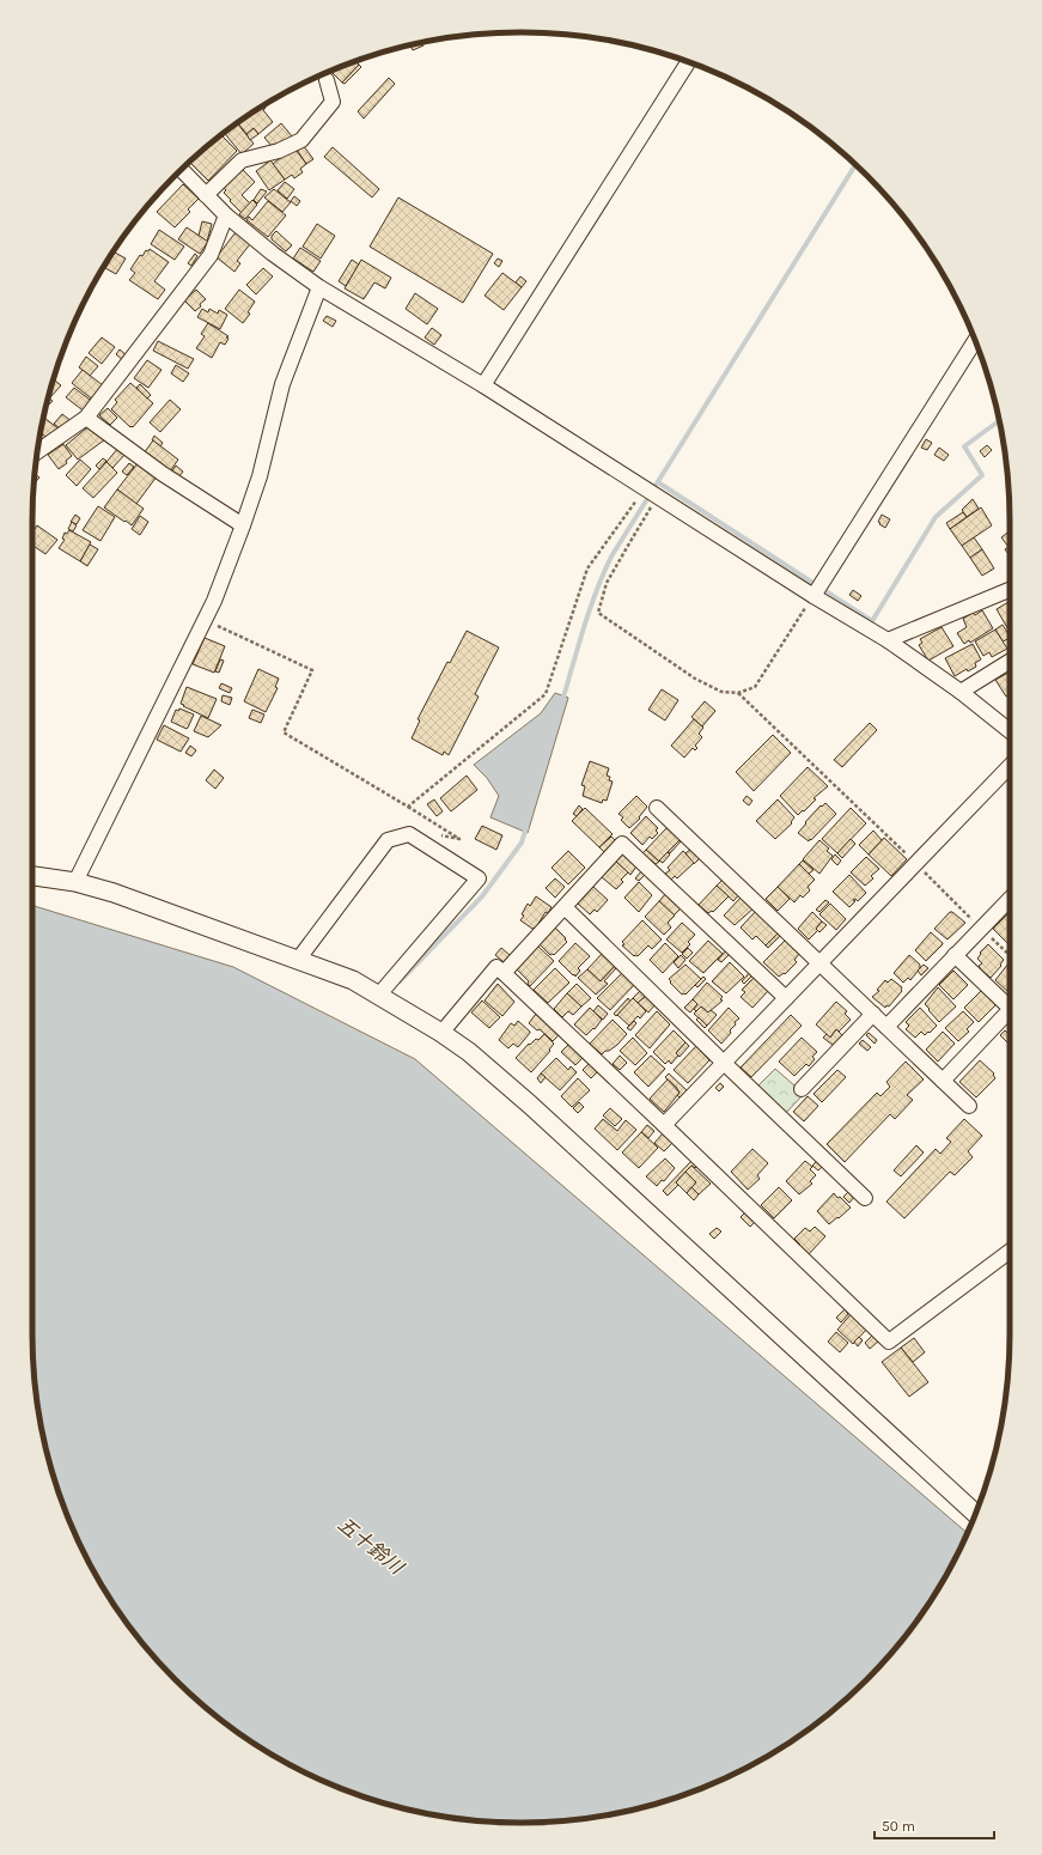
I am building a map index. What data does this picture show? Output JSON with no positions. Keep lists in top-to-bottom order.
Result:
{
  "water": ["五十鈴川"],
  "scale_bar": "50 m"
}
